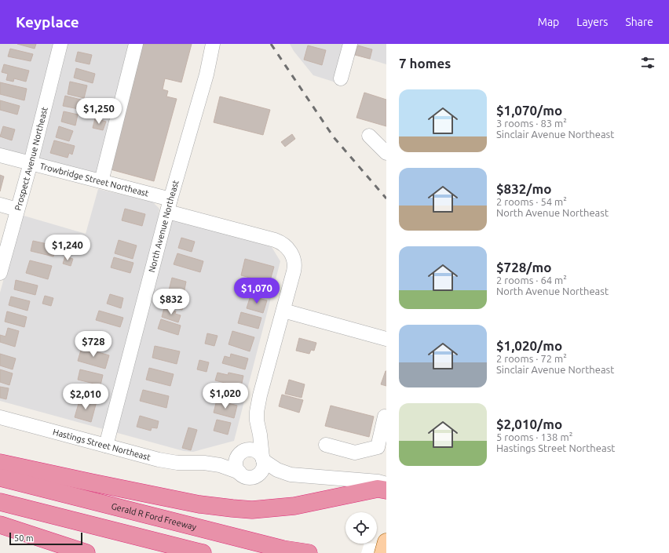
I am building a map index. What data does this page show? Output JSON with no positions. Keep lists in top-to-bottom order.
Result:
{
  "streets": {
    "highway": ["Gerald R Ford Freeway"],
    "street": [
      "Prospect Avenue Northeast",
      "Trowbridge Street Northeast",
      "North Avenue Northeast",
      "Hastings Street Northeast"
    ]
  },
  "crossings": [
    ["Prospect Avenue Northeast", "Trowbridge Street Northeast"],
    ["Trowbridge Street Northeast", "North Avenue Northeast"],
    ["North Avenue Northeast", "Hastings Street Northeast"]
  ],
  "scale_bar": "50 m",
  "page": {
    "header": "Keyplace",
    "nav": ["Map", "Layers", "Share"],
    "heading": "7 homes",
    "list": [
      {
        "name": "$1,070/mo",
        "note": "3 rooms · 83 m² · Sinclair Avenue Northeast"
      },
      {
        "name": "$832/mo",
        "note": "2 rooms · 54 m² · North Avenue Northeast"
      },
      {
        "name": "$728/mo",
        "note": "2 rooms · 64 m² · North Avenue Northeast"
      },
      {
        "name": "$1,020/mo",
        "note": "2 rooms · 72 m² · Sinclair Avenue Northeast"
      },
      {
        "name": "$2,010/mo",
        "note": "5 rooms · 138 m² · Hastings Street Northeast"
      }
    ],
    "price": [
      "$1,250",
      "$1,240",
      "$1,070",
      "$832",
      "$728",
      "$1,020",
      "$2,010"
    ],
    "scale": "50 m"
  }
}
